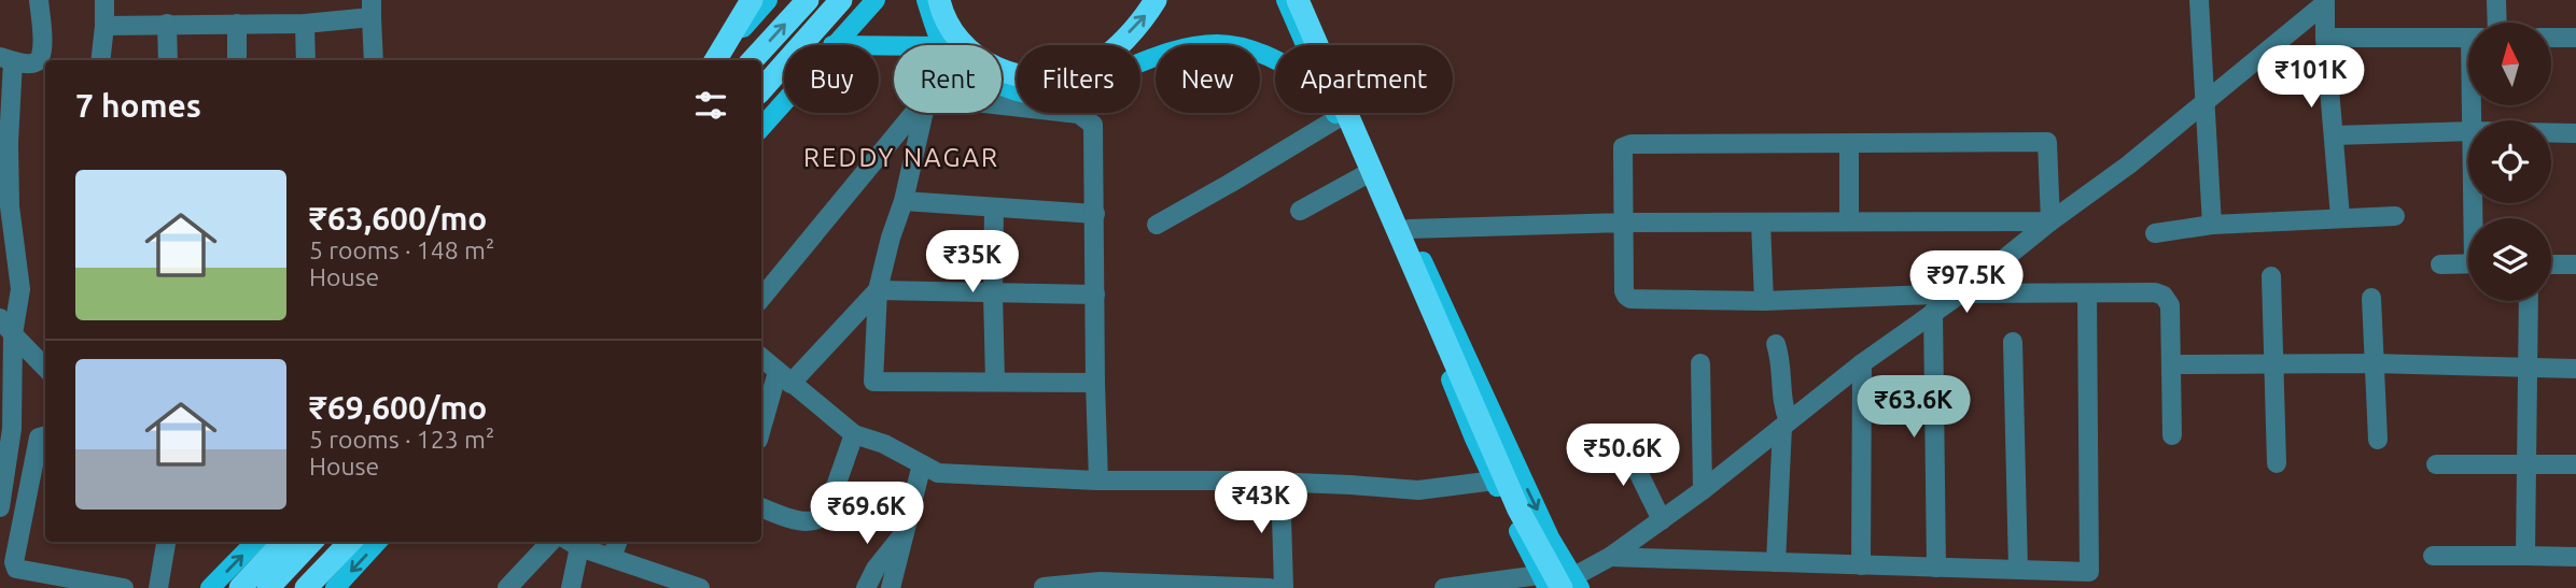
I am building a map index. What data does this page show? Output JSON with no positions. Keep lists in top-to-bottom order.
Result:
{
  "districts": ["REDDY NAGAR"],
  "north": "top",
  "page": {
    "price": [
      "₹101K",
      "₹35K",
      "₹97.5K",
      "₹63.6K",
      "₹50.6K",
      "₹43K",
      "₹69.6K"
    ],
    "chip": [
      "Buy",
      "Rent",
      "Filters",
      "New",
      "Apartment"
    ],
    "heading": "7 homes",
    "list": [
      {
        "name": "₹63,600/mo",
        "note": "5 rooms · 148 m² · House"
      },
      {
        "name": "₹69,600/mo",
        "note": "5 rooms · 123 m² · House"
      }
    ]
  }
}
